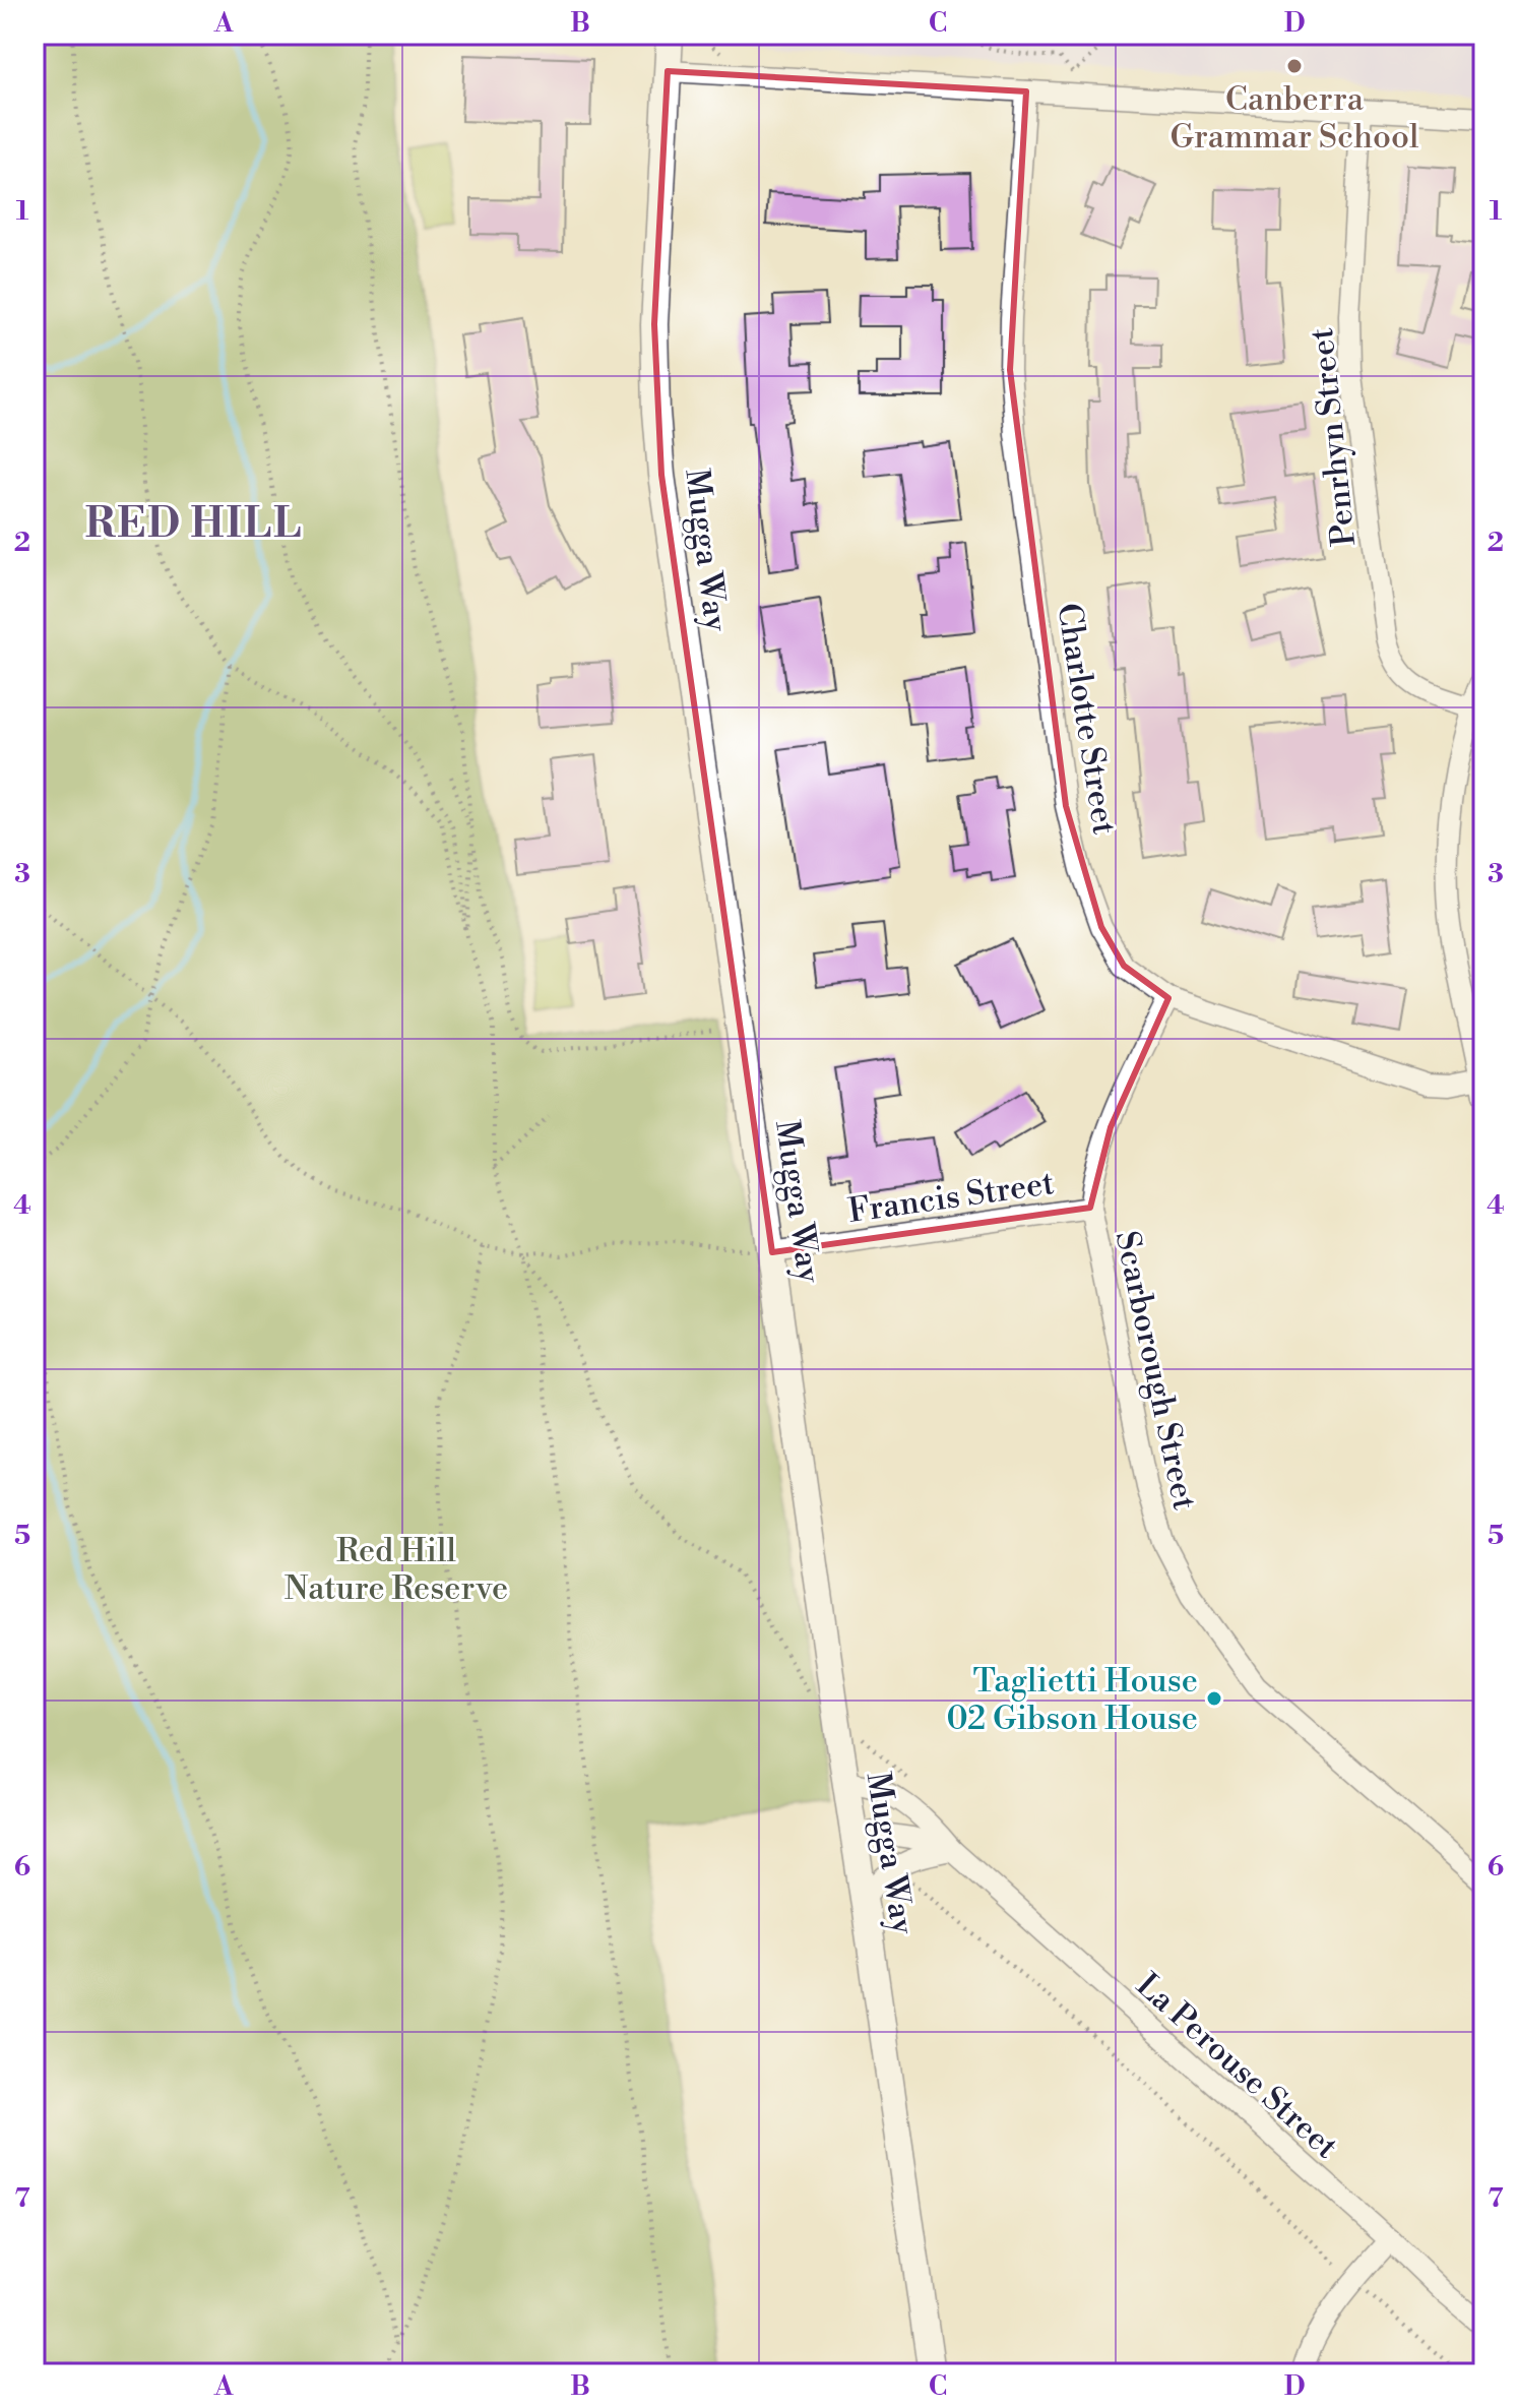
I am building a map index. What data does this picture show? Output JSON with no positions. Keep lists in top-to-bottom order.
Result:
{
  "streets": {
    "main road": ["Mugga Way"],
    "street": [
      "Penrhyn Street",
      "Charlotte Street",
      "Francis Street",
      "Scarborough Street",
      "La Perouse Street"
    ]
  },
  "crossings": [
    ["Mugga Way", "Francis Street"],
    ["Mugga Way", "La Perouse Street"],
    ["Charlotte Street", "Scarborough Street"],
    ["Francis Street", "Scarborough Street"]
  ],
  "districts": ["RED HILL"],
  "parks": ["Red Hill Nature Reserve"],
  "places": ["Canberra Grammar School", "Taglietti House 02 Gibson House"],
  "grid": {
    "columns": [
      "A",
      "B",
      "C",
      "D"
    ],
    "rows": [
      "1",
      "2",
      "3",
      "4",
      "5",
      "6",
      "7"
    ]
  }
}
